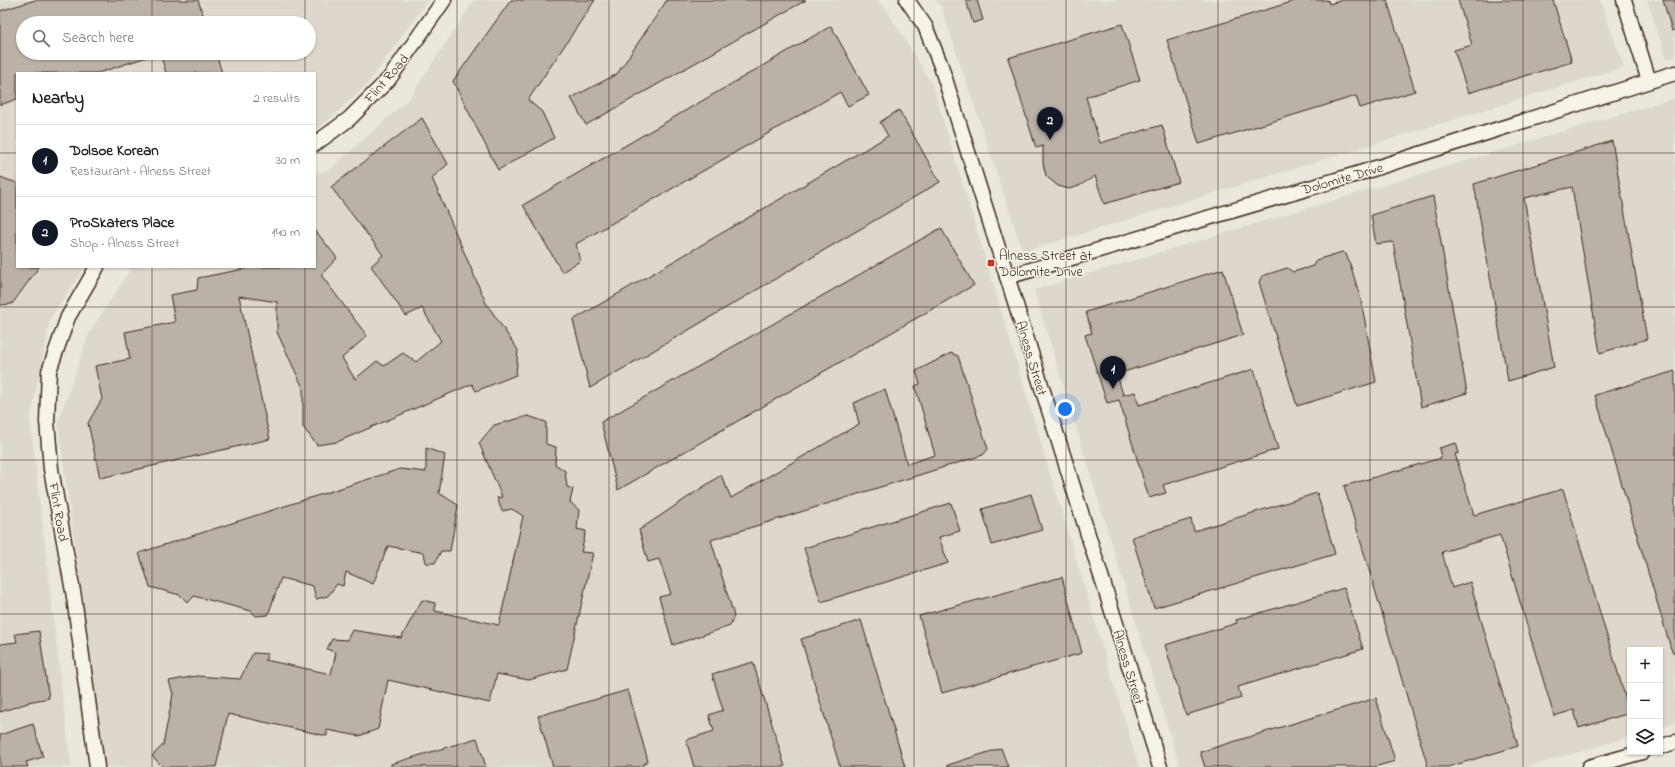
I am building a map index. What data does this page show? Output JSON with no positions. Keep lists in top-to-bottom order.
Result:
{
  "streets": {
    "street": ["Flint Road", "Dolomite Drive", "Alness Street"]
  },
  "crossings": [
    ["Dolomite Drive", "Alness Street"]
  ],
  "places": {
    "transit": ["Alness Street at Dolomite Drive"]
  },
  "page": {
    "search": "Search here",
    "heading": ["Nearby", "2 results"],
    "pins": ["2", "1"],
    "list": [
      {
        "mark": "1",
        "name": "Dolsoe Korean",
        "note": "Restaurant · Alness Street",
        "value": "30 m"
      },
      {
        "mark": "2",
        "name": "ProSkaters Place",
        "note": "Shop · Alness Street",
        "value": "140 m"
      }
    ],
    "map_buttons": ["+", "−"]
  }
}
